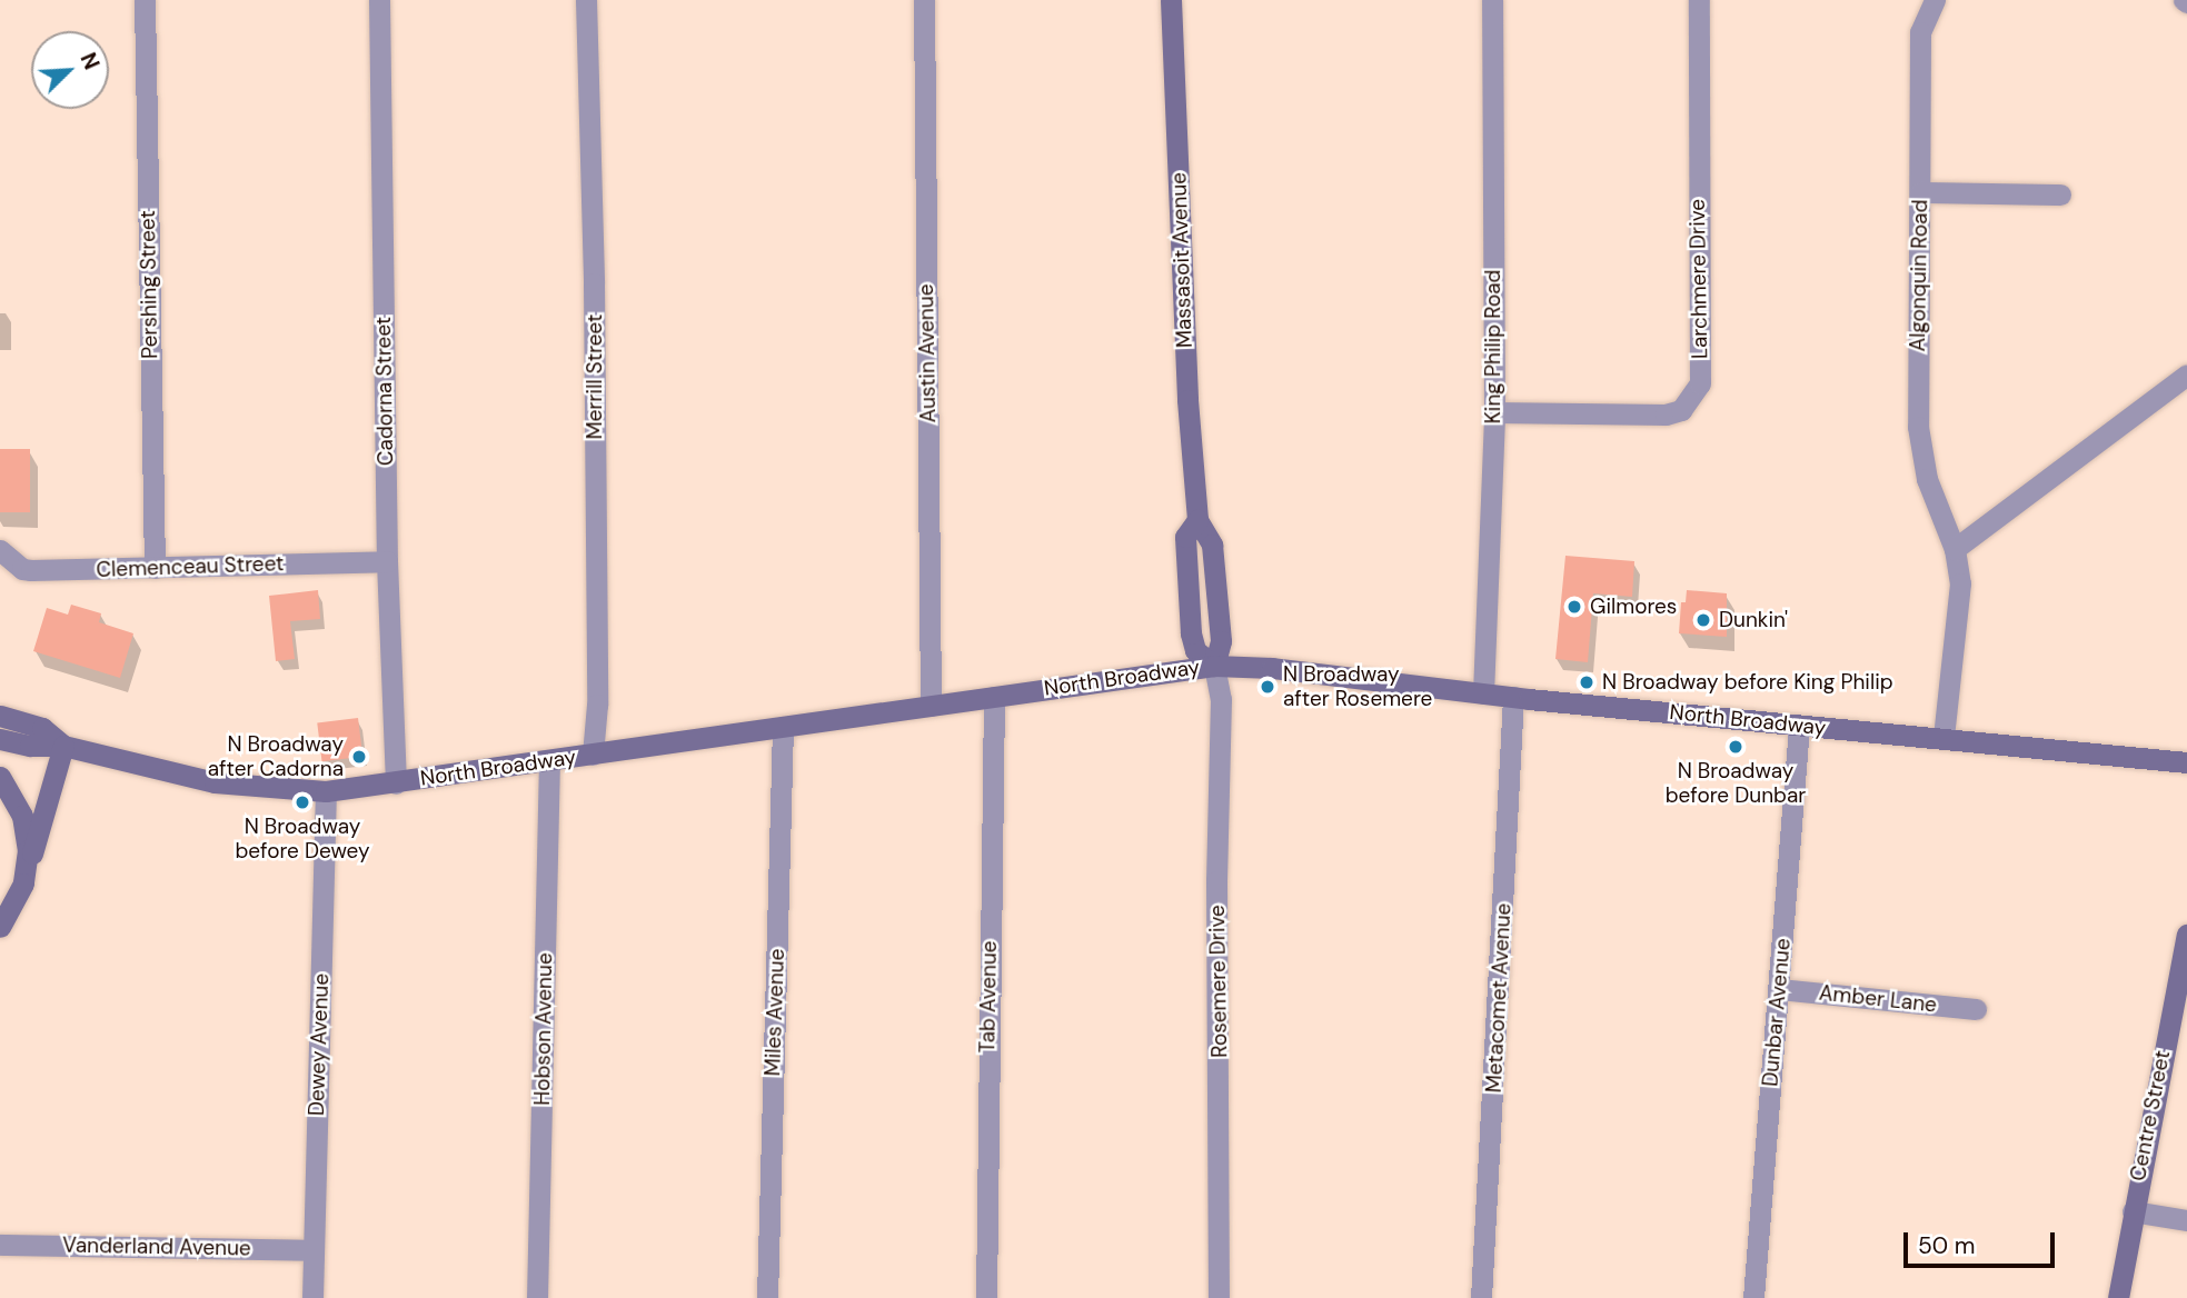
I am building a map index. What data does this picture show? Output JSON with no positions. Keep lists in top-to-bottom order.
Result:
{
  "streets": {
    "main road": ["Massasoit Avenue", "North Broadway", "Centre Street"],
    "street": [
      "Algonquin Road",
      "Larchmere Drive",
      "Pershing Street",
      "King Philip Road",
      "Austin Avenue",
      "Merrill Street",
      "Cadorna Street",
      "Clemenceau Street",
      "Rosemere Drive",
      "Tab Avenue",
      "Metacomet Avenue",
      "Amber Lane",
      "Miles Avenue",
      "Dunbar Avenue",
      "Hobson Avenue",
      "Dewey Avenue",
      "Vanderland Avenue"
    ]
  },
  "crossings": [
    ["Massasoit Avenue", "North Broadway"],
    ["Massasoit Avenue", "Rosemere Drive"],
    ["Algonquin Road", "North Broadway"],
    ["Larchmere Drive", "King Philip Road"],
    ["Pershing Street", "Clemenceau Street"],
    ["King Philip Road", "North Broadway"],
    ["Austin Avenue", "North Broadway"],
    ["Merrill Street", "North Broadway"],
    ["Cadorna Street", "Clemenceau Street"],
    ["Cadorna Street", "North Broadway"],
    ["North Broadway", "Rosemere Drive"],
    ["North Broadway", "Tab Avenue"],
    ["North Broadway", "Metacomet Avenue"],
    ["North Broadway", "Miles Avenue"],
    ["North Broadway", "Dunbar Avenue"],
    ["North Broadway", "Hobson Avenue"],
    ["North Broadway", "Dewey Avenue"],
    ["Amber Lane", "Dunbar Avenue"],
    ["Dewey Avenue", "Vanderland Avenue"]
  ],
  "places": [
    "Gilmores",
    "Dunkin'",
    "N Broadway before King Philip",
    "N Broadway after Rosemere",
    "N Broadway before Dunbar",
    "N Broadway after Cadorna",
    "N Broadway before Dewey"
  ],
  "scale_bar": "50 m",
  "north": "top right"
}
